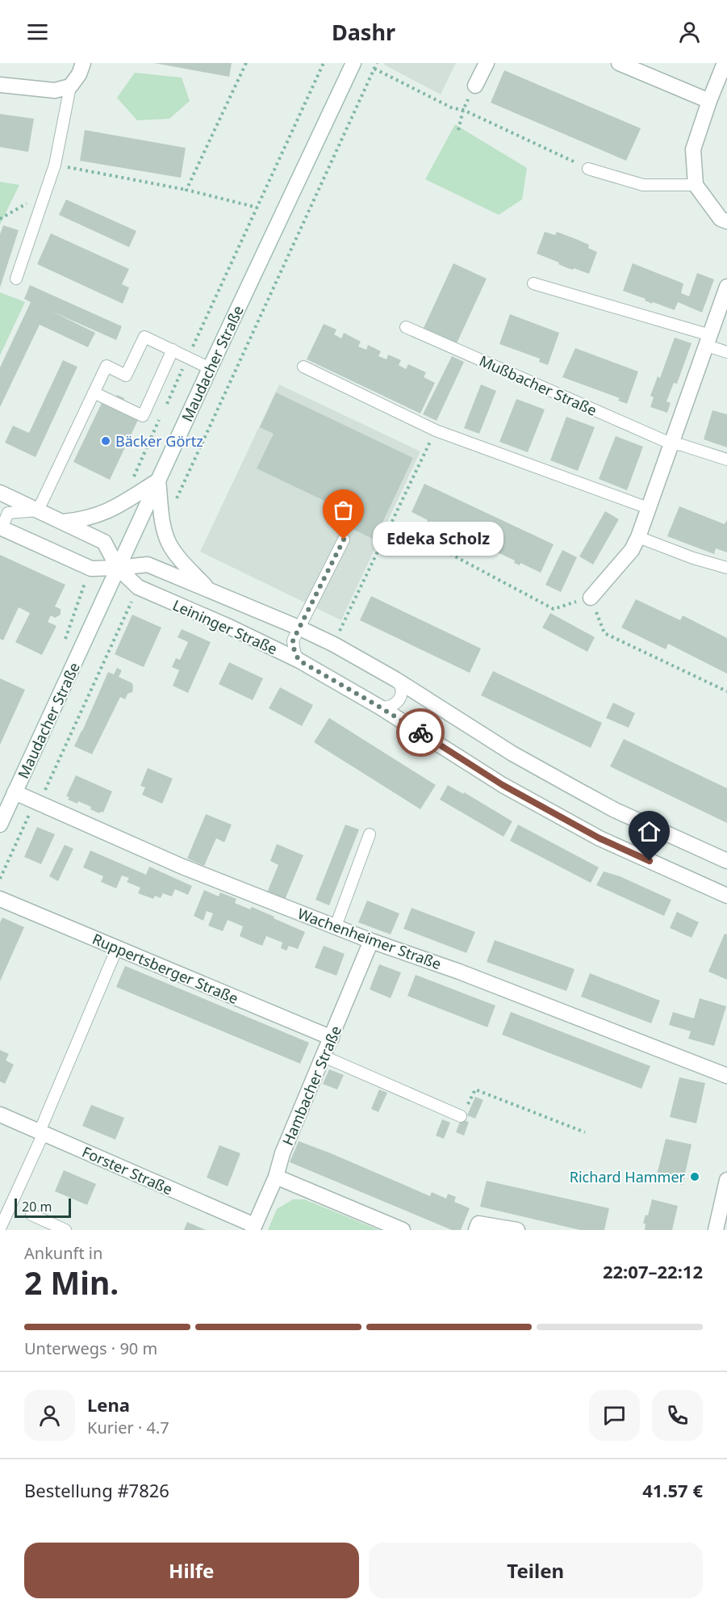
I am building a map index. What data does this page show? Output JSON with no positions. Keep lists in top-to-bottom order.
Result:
{
  "streets": {
    "street": [
      "Maudacher Straße",
      "Leininger Straße",
      "Wachenheimer Straße",
      "Ruppertsberger Straße",
      "Hambacher Straße",
      "Forster Straße"
    ],
    "lane": ["Mußbacher Straße"]
  },
  "crossings": [
    ["Maudacher Straße", "Leininger Straße"],
    ["Maudacher Straße", "Wachenheimer Straße"],
    ["Wachenheimer Straße", "Hambacher Straße"],
    ["Ruppertsberger Straße", "Hambacher Straße"],
    ["Hambacher Straße", "Forster Straße"]
  ],
  "places": ["Bäcker Görtz", "Edeka Scholz", "Richard Hammer"],
  "scale_bar": "20 m",
  "page": {
    "header": "Dashr",
    "bubble": "Edeka Scholz",
    "scale": "20 m",
    "heading": ["2 Min.", "Ankunft in", "22:07–22:12"],
    "panel": [
      "Lena",
      "Kurier · 4.7",
      "Bestellung #7826",
      "41.57 €"
    ],
    "bar": "Unterwegs · 90 m",
    "buttons": ["Hilfe", "Teilen"]
  }
}
